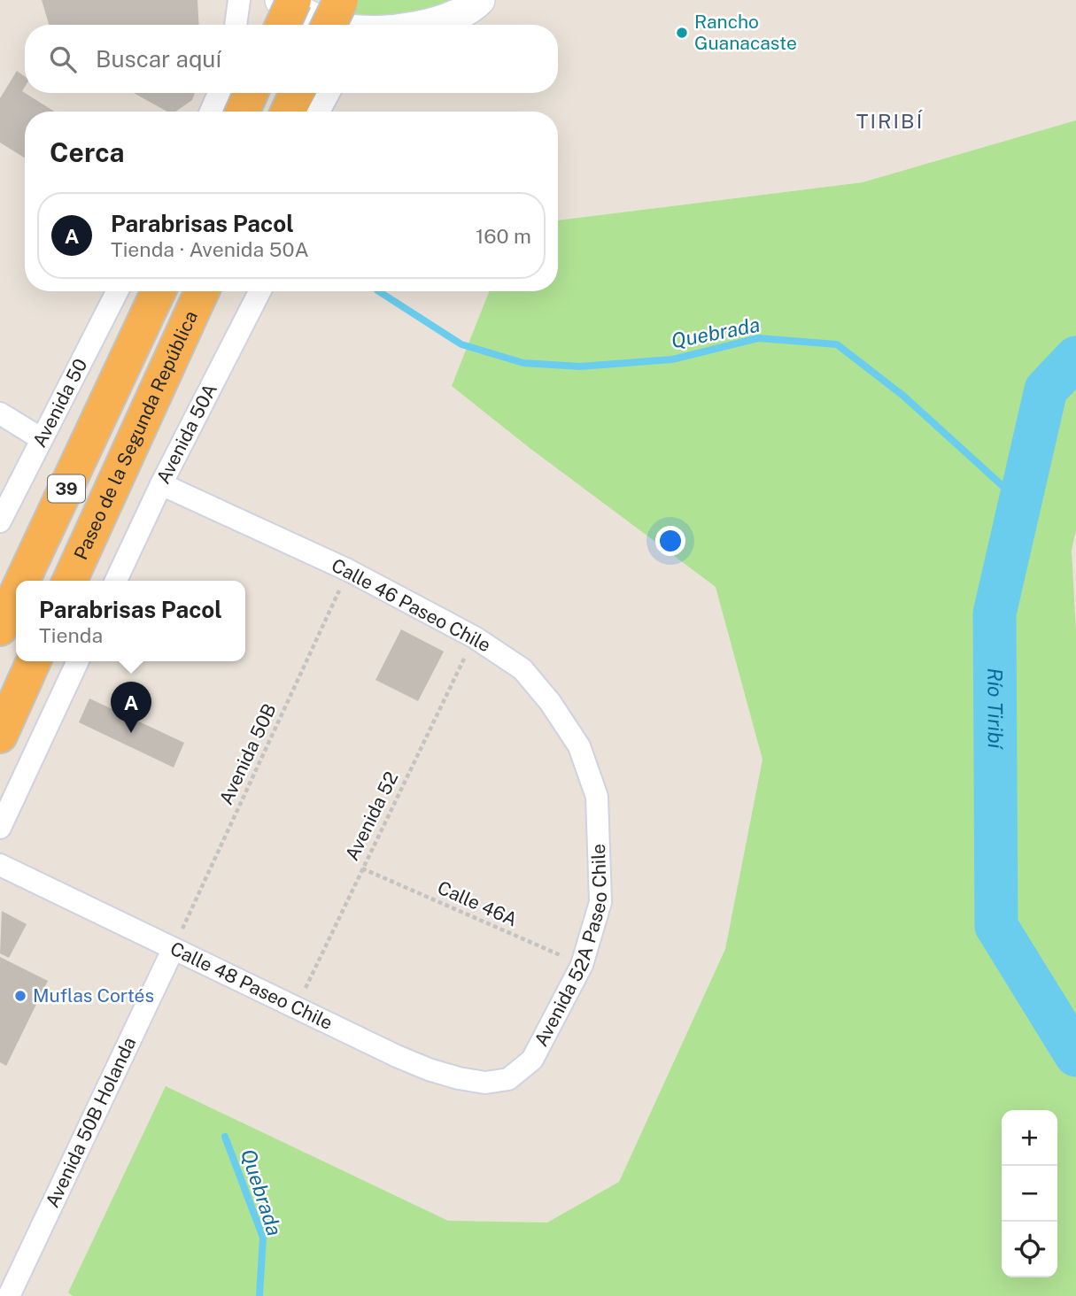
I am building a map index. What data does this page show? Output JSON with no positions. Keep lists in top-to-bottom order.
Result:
{
  "streets": {
    "highway": ["Paseo de la Segunda República", "39"],
    "street": [
      "Avenida 50",
      "Avenida 50A",
      "Calle 46 Paseo Chile",
      "Avenida 52A Paseo Chile",
      "Calle 48 Paseo Chile",
      "Avenida 50B Holanda"
    ],
    "path": ["Avenida 50B", "Avenida 52", "Calle 46A"]
  },
  "crossings": [
    ["Avenida 50A", "Calle 46 Paseo Chile"],
    ["Calle 46 Paseo Chile", "Avenida 50B"],
    ["Calle 46 Paseo Chile", "Avenida 52"],
    ["Calle 46 Paseo Chile", "Avenida 52A Paseo Chile"],
    ["Avenida 50B", "Calle 48 Paseo Chile"],
    ["Avenida 50B", "Avenida 50B Holanda"],
    ["Avenida 52", "Calle 46A"],
    ["Avenida 52", "Calle 48 Paseo Chile"],
    ["Calle 46A", "Avenida 52A Paseo Chile"],
    ["Avenida 52A Paseo Chile", "Calle 48 Paseo Chile"],
    ["Calle 48 Paseo Chile", "Avenida 50B Holanda"]
  ],
  "districts": ["TIRIBÍ"],
  "water": ["Quebrada", "Río Tiribí"],
  "places": ["Rancho Guanacaste", "Muflas Cortés"],
  "page": {
    "search": "Buscar aquí",
    "heading": "Cerca",
    "list": [
      {
        "mark": "A",
        "name": "Parabrisas Pacol",
        "note": "Tienda · Avenida 50A",
        "value": "160 m"
      }
    ],
    "popup": ["Parabrisas Pacol", "Tienda"],
    "pins": "A",
    "map_buttons": ["+", "−"]
  }
}
